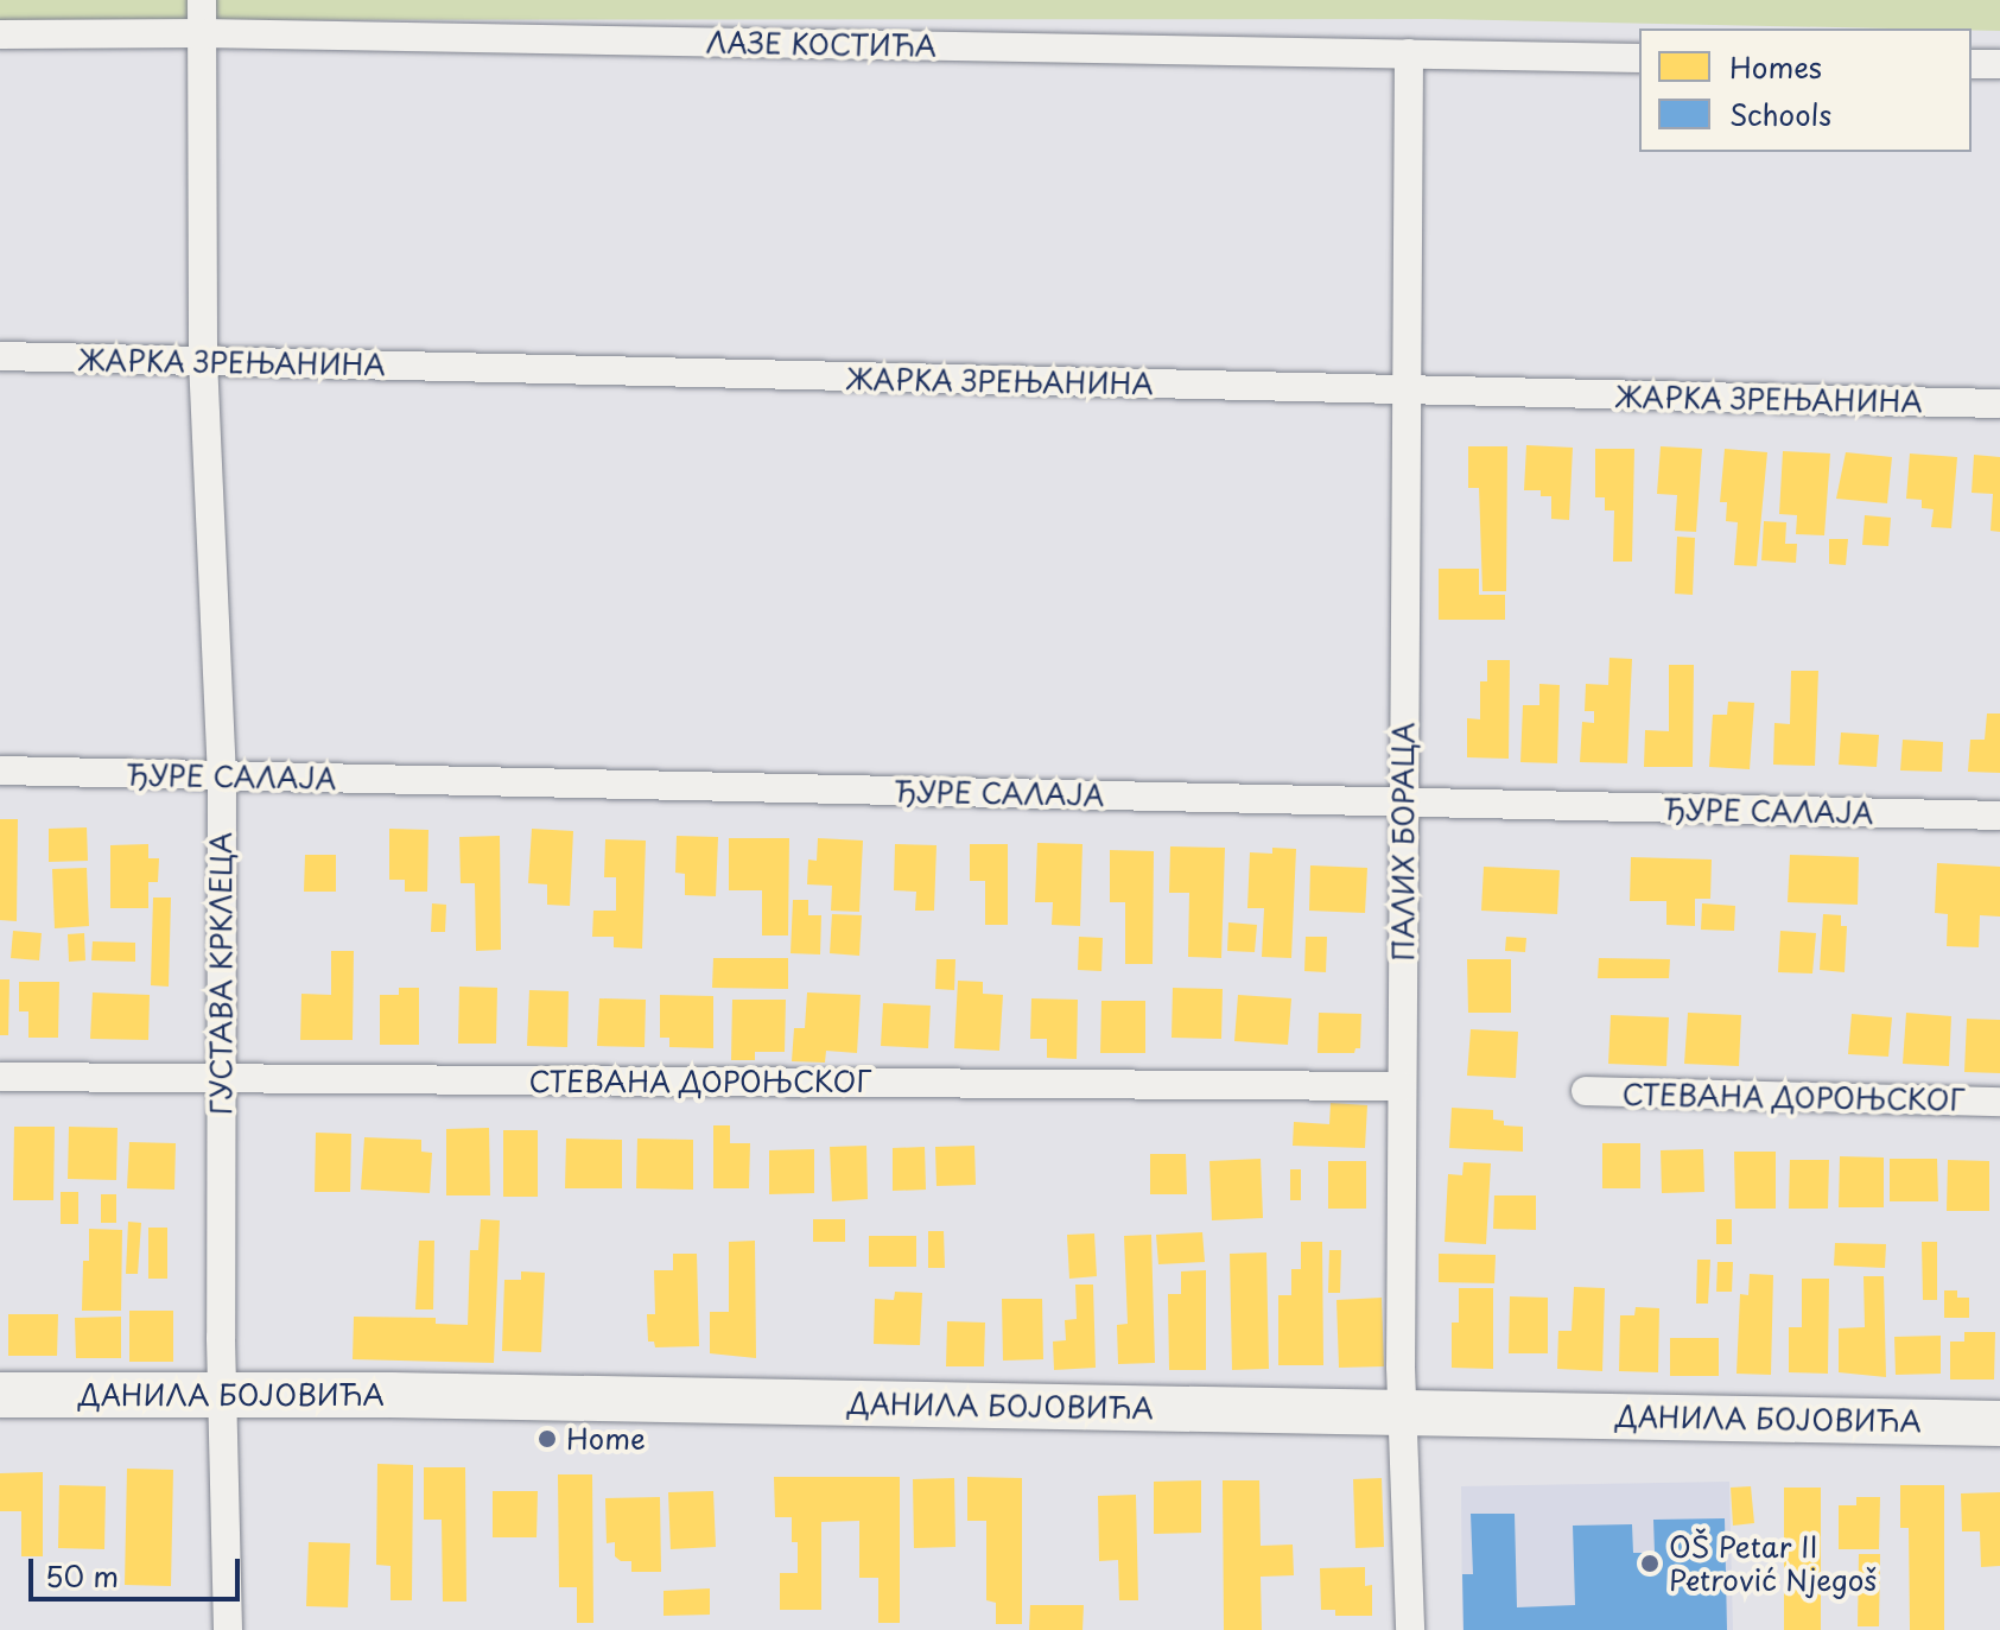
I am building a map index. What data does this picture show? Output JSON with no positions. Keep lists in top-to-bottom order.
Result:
{
  "streets": {
    "main road": ["ДАНИЛА БОЈОВИЋА"],
    "street": [
      "ЛАЗЕ КОСТИЋА",
      "ЖАРКА ЗРЕЊАНИНА",
      "ЂУРЕ САЛАЈА",
      "ПАЛИХ БОРАЦА",
      "ГУСТАВА КРКЛЕЦА",
      "СТЕВАНА ДОРОЊСКОГ"
    ]
  },
  "crossings": [
    ["ЛАЗЕ КОСТИЋА", "ПАЛИХ БОРАЦА"],
    ["ЛАЗЕ КОСТИЋА", "ГУСТАВА КРКЛЕЦА"],
    ["ЖАРКА ЗРЕЊАНИНА", "ПАЛИХ БОРАЦА"],
    ["ЖАРКА ЗРЕЊАНИНА", "ГУСТАВА КРКЛЕЦА"],
    ["ЂУРЕ САЛАЈА", "ПАЛИХ БОРАЦА"],
    ["ЂУРЕ САЛАЈА", "ГУСТАВА КРКЛЕЦА"],
    ["ПАЛИХ БОРАЦА", "СТЕВАНА ДОРОЊСКОГ"],
    ["ПАЛИХ БОРАЦА", "ДАНИЛА БОЈОВИЋА"],
    ["ГУСТАВА КРКЛЕЦА", "СТЕВАНА ДОРОЊСКОГ"],
    ["ГУСТАВА КРКЛЕЦА", "ДАНИЛА БОЈОВИЋА"]
  ],
  "places": ["Home", "OŠ Petar II Petrović Njegoš"],
  "legend": ["Homes", "Schools"],
  "scale_bar": "50 m"
}
